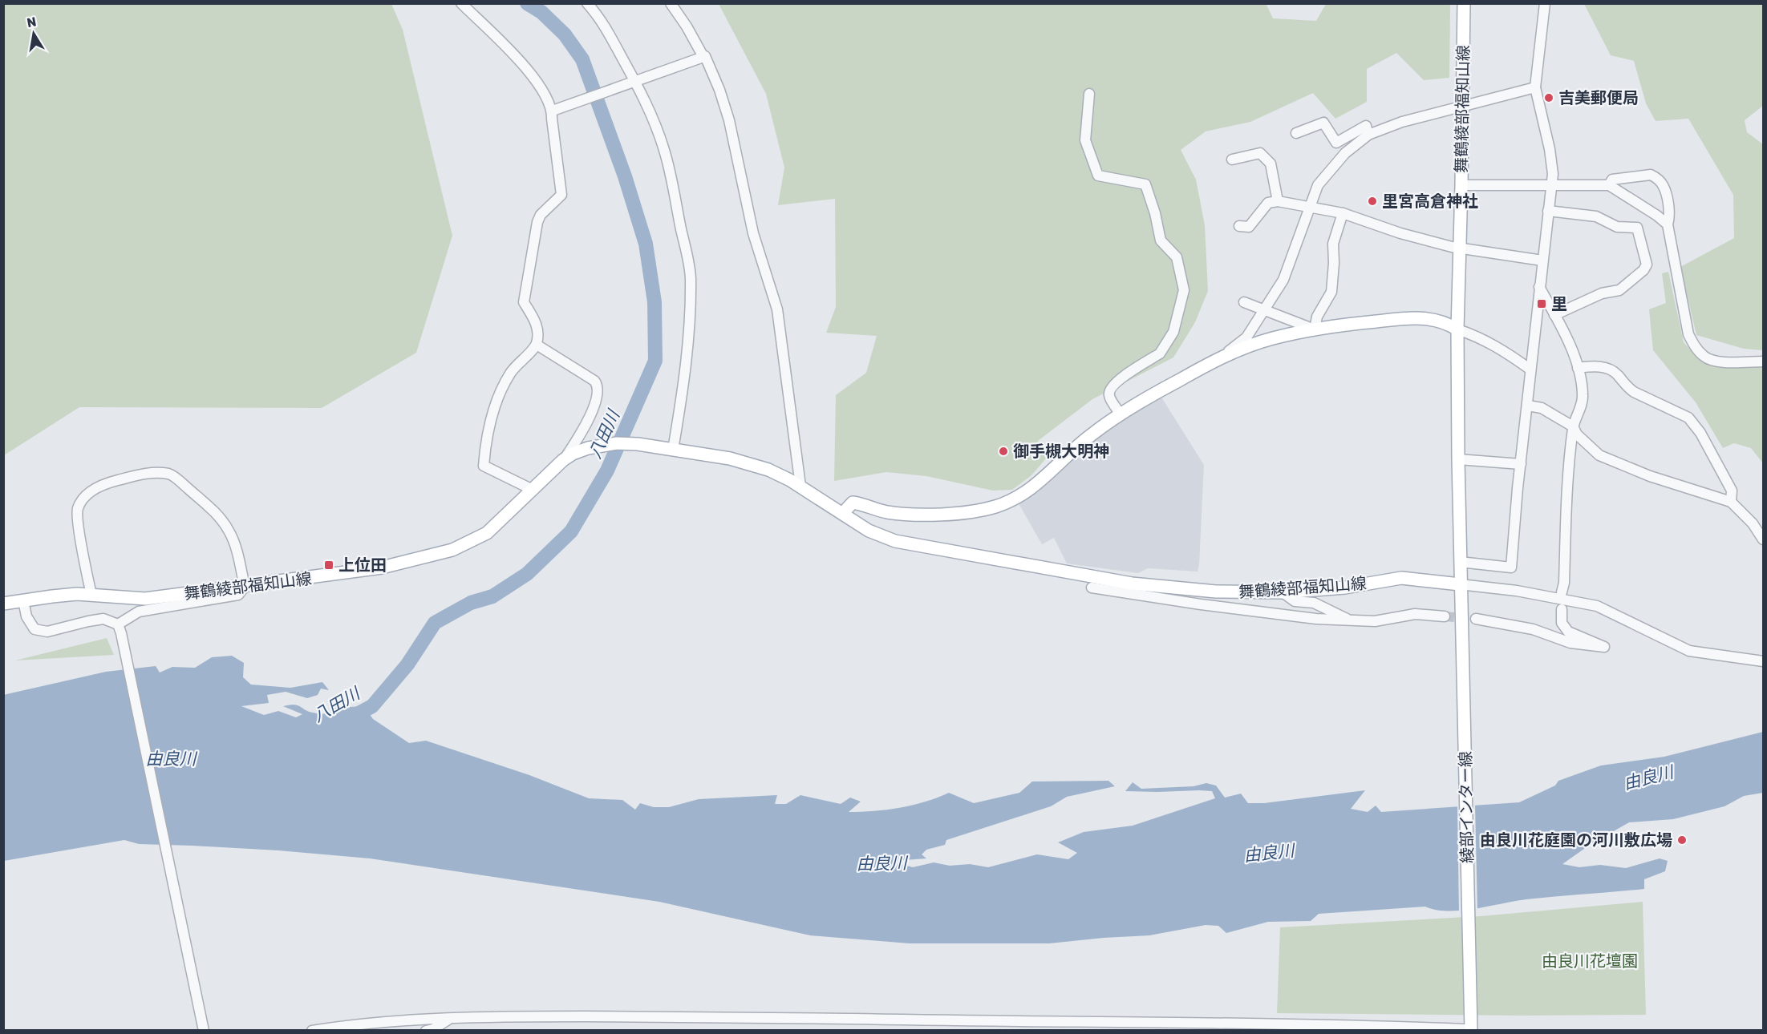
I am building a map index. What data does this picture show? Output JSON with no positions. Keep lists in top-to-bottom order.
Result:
{
  "streets": {
    "main road": ["舞鶴綾部福知山線", "綾部インター線"]
  },
  "crossings": [
    ["舞鶴綾部福知山線", "綾部インター線"]
  ],
  "water": ["八田川", "由良川"],
  "parks": ["由良川花壇園"],
  "places": {
    "other": [
      "吉美郵便局",
      "里宮高倉神社",
      "御手槻大明神",
      "由良川花庭園の河川敷広場"
    ],
    "transit": ["里", "上位田"]
  },
  "north": "top"
}
